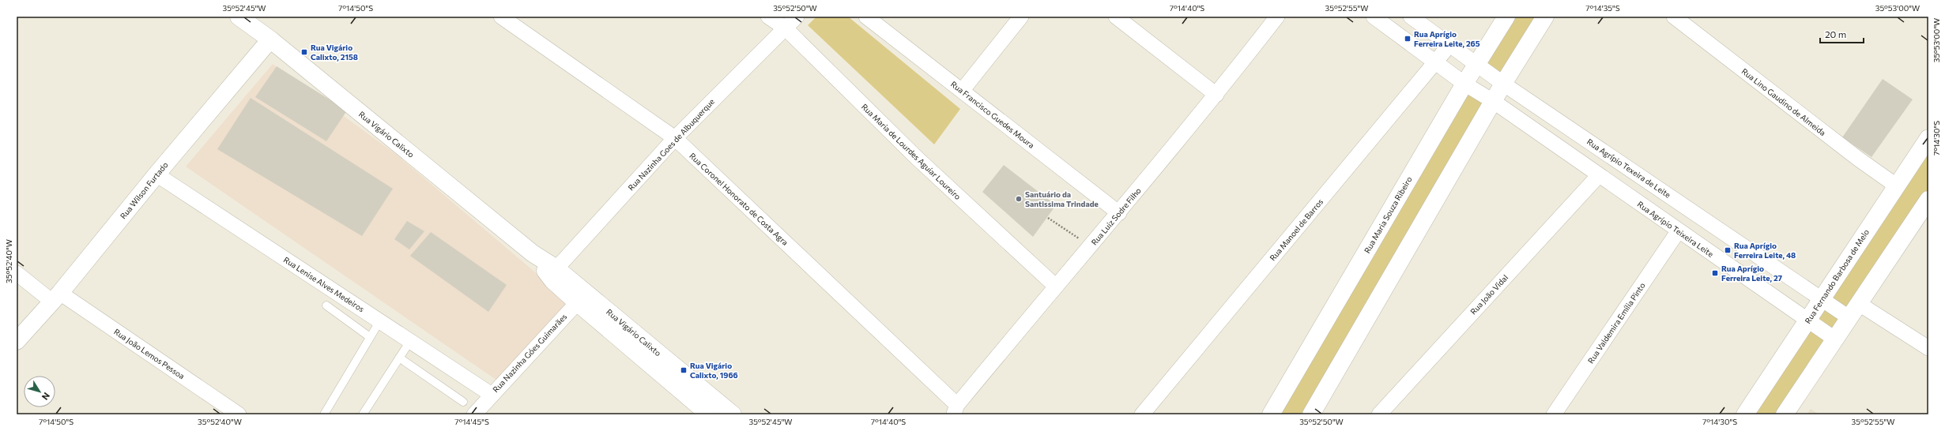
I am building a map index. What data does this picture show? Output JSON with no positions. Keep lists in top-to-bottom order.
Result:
{
  "streets": {
    "street": [
      "Rua Lino Gaudino de Almeida",
      "Rua Francisco Guedes Moura",
      "Rua Vigário Calixto",
      "Rua Nazinha Goes de Albuquerque",
      "Rua Maria de Lourdes Aguiar Loureiro",
      "Rua Agrípio Texeira de Leite",
      "Rua Wilson Furtado",
      "Rua Coronel Honorato de Costa Agra",
      "Rua Maria Souza Ribeiro",
      "Rua Luiz Sodre Filho",
      "Rua Agrípio Teixeira Leite",
      "Rua Manoel de Barros",
      "Rua Fernando Barbosa de Melo",
      "Rua Lenise Alves Medeiros",
      "Rua João Vidal",
      "Rua Valdemira Emília Pinto",
      "Rua Nazinha Góes Guimarães",
      "Rua João Lemos Pessoa"
    ]
  },
  "crossings": [
    ["Rua Lino Gaudino de Almeida", "Rua Fernando Barbosa de Melo"],
    ["Rua Francisco Guedes Moura", "Rua Luiz Sodre Filho"],
    ["Rua Vigário Calixto", "Rua Nazinha Goes de Albuquerque"],
    ["Rua Vigário Calixto", "Rua Wilson Furtado"],
    ["Rua Vigário Calixto", "Rua Nazinha Góes Guimarães"],
    ["Rua Nazinha Goes de Albuquerque", "Rua Maria de Lourdes Aguiar Loureiro"],
    ["Rua Nazinha Goes de Albuquerque", "Rua Coronel Honorato de Costa Agra"],
    ["Rua Maria de Lourdes Aguiar Loureiro", "Rua Luiz Sodre Filho"],
    ["Rua Agrípio Texeira de Leite", "Rua Maria Souza Ribeiro"],
    ["Rua Agrípio Texeira de Leite", "Rua Manoel de Barros"],
    ["Rua Agrípio Texeira de Leite", "Rua Fernando Barbosa de Melo"],
    ["Rua Wilson Furtado", "Rua Lenise Alves Medeiros"],
    ["Rua Wilson Furtado", "Rua João Lemos Pessoa"],
    ["Rua Coronel Honorato de Costa Agra", "Rua Luiz Sodre Filho"],
    ["Rua Agrípio Teixeira Leite", "Rua Fernando Barbosa de Melo"],
    ["Rua Agrípio Teixeira Leite", "Rua João Vidal"],
    ["Rua Agrípio Teixeira Leite", "Rua Valdemira Emília Pinto"],
    ["Rua Lenise Alves Medeiros", "Rua Nazinha Góes Guimarães"]
  ],
  "places": {
    "transit": [
      "Rua Aprígio Ferreira Leite, 265",
      "Rua Vigário Calixto, 2158",
      "Rua Aprígio Ferreira Leite, 48",
      "Rua Aprígio Ferreira Leite, 27",
      "Rua Vigário Calixto, 1966"
    ],
    "other": ["Santuário da Santissima Trindade"]
  },
  "scale_bar": "20 m",
  "north": "bottom right",
  "coordinates": [
    "35°52'45\"W",
    "7°14'50\"S",
    "35°52'50\"W",
    "7°14'40\"S",
    "35°52'55\"W",
    "7°14'35\"S",
    "35°53'00\"W",
    "7°14'30\"S",
    "35°52'40\"W",
    "7°14'45\"S"
  ]
}
